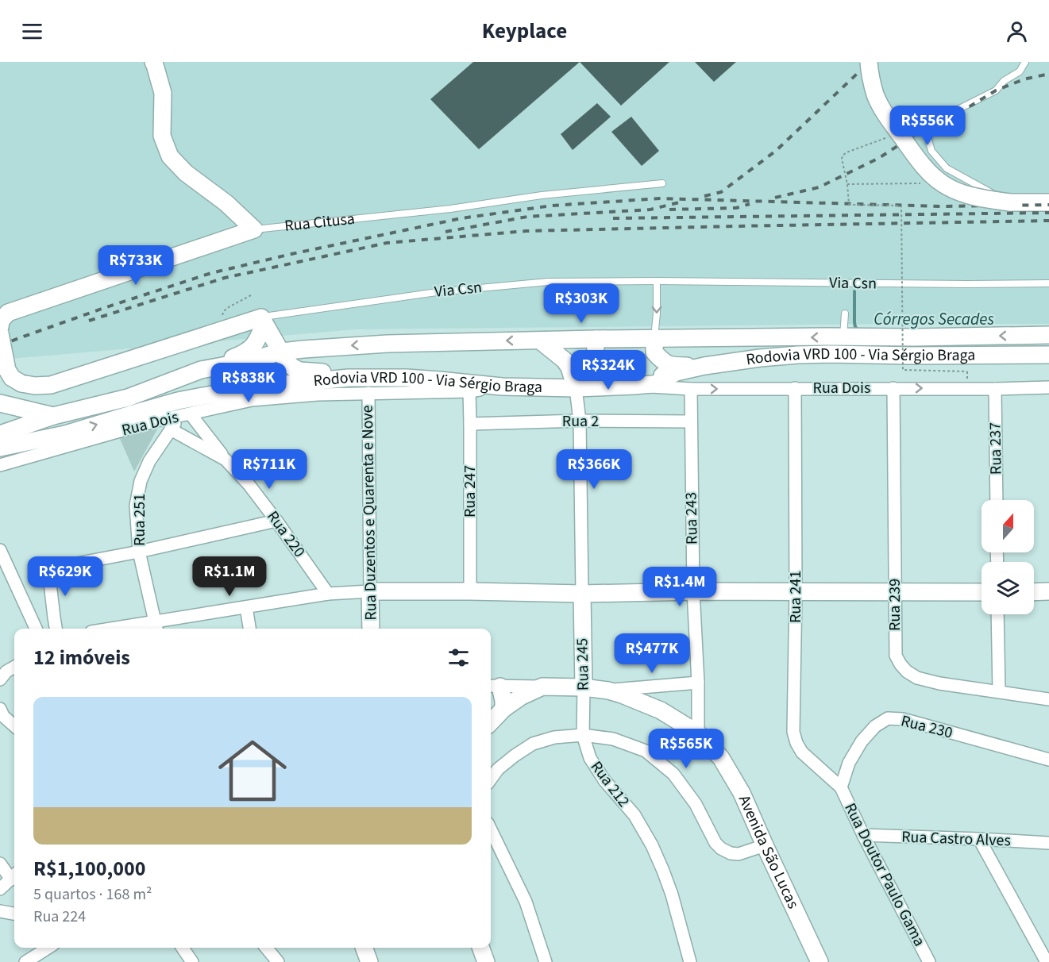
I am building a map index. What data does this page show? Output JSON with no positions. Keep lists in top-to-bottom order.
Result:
{
  "streets": {
    "main road": [
      "Rua Citusa",
      "Rodovia VRD 100 - Via Sérgio Braga",
      "Rua Duzentos e Quarenta e Nove",
      "Rua 245",
      "Avenida São Lucas"
    ],
    "street": [
      "Rua Dois",
      "Rua 2",
      "Rua 237",
      "Rua 247",
      "Rua 243",
      "Rua 251",
      "Rua 220",
      "Rua 241",
      "Rua 239",
      "Rua 230",
      "Rua 212",
      "Rua Castro Alves",
      "Rua Doutor Paulo Gama"
    ],
    "lane": ["Via Csn"]
  },
  "crossings": [
    ["Rodovia VRD 100 - Via Sérgio Braga", "Rua Dois"],
    ["Rua Dois", "Rua 237"],
    ["Rua Dois", "Rua 247"],
    ["Rua Dois", "Rua Duzentos e Quarenta e Nove"],
    ["Rua Dois", "Rua 243"],
    ["Rua Dois", "Rua 251"],
    ["Rua Dois", "Rua 241"],
    ["Rua Dois", "Rua 239"],
    ["Rua 2", "Rua 247"],
    ["Rua 2", "Rua 243"],
    ["Rua 243", "Avenida São Lucas"],
    ["Rua 251", "Rua 220"],
    ["Rua 241", "Rua 230"],
    ["Rua 241", "Rua Doutor Paulo Gama"],
    ["Rua 245", "Rua 212"],
    ["Rua 245", "Avenida São Lucas"],
    ["Rua 230", "Rua Doutor Paulo Gama"],
    ["Rua Castro Alves", "Rua Doutor Paulo Gama"]
  ],
  "water": ["Córregos Secades"],
  "north": "top",
  "page": {
    "header": "Keyplace",
    "price": [
      "R$556K",
      "R$733K",
      "R$303K",
      "R$324K",
      "R$838K",
      "R$711K",
      "R$366K",
      "R$629K",
      "R$1.1M",
      "R$1.4M",
      "R$477K",
      "R$565K"
    ],
    "heading": "12 imóveis",
    "list": [
      {
        "name": "R$1,100,000",
        "note": "5 quartos · 168 m² · Rua 224"
      }
    ]
  }
}
